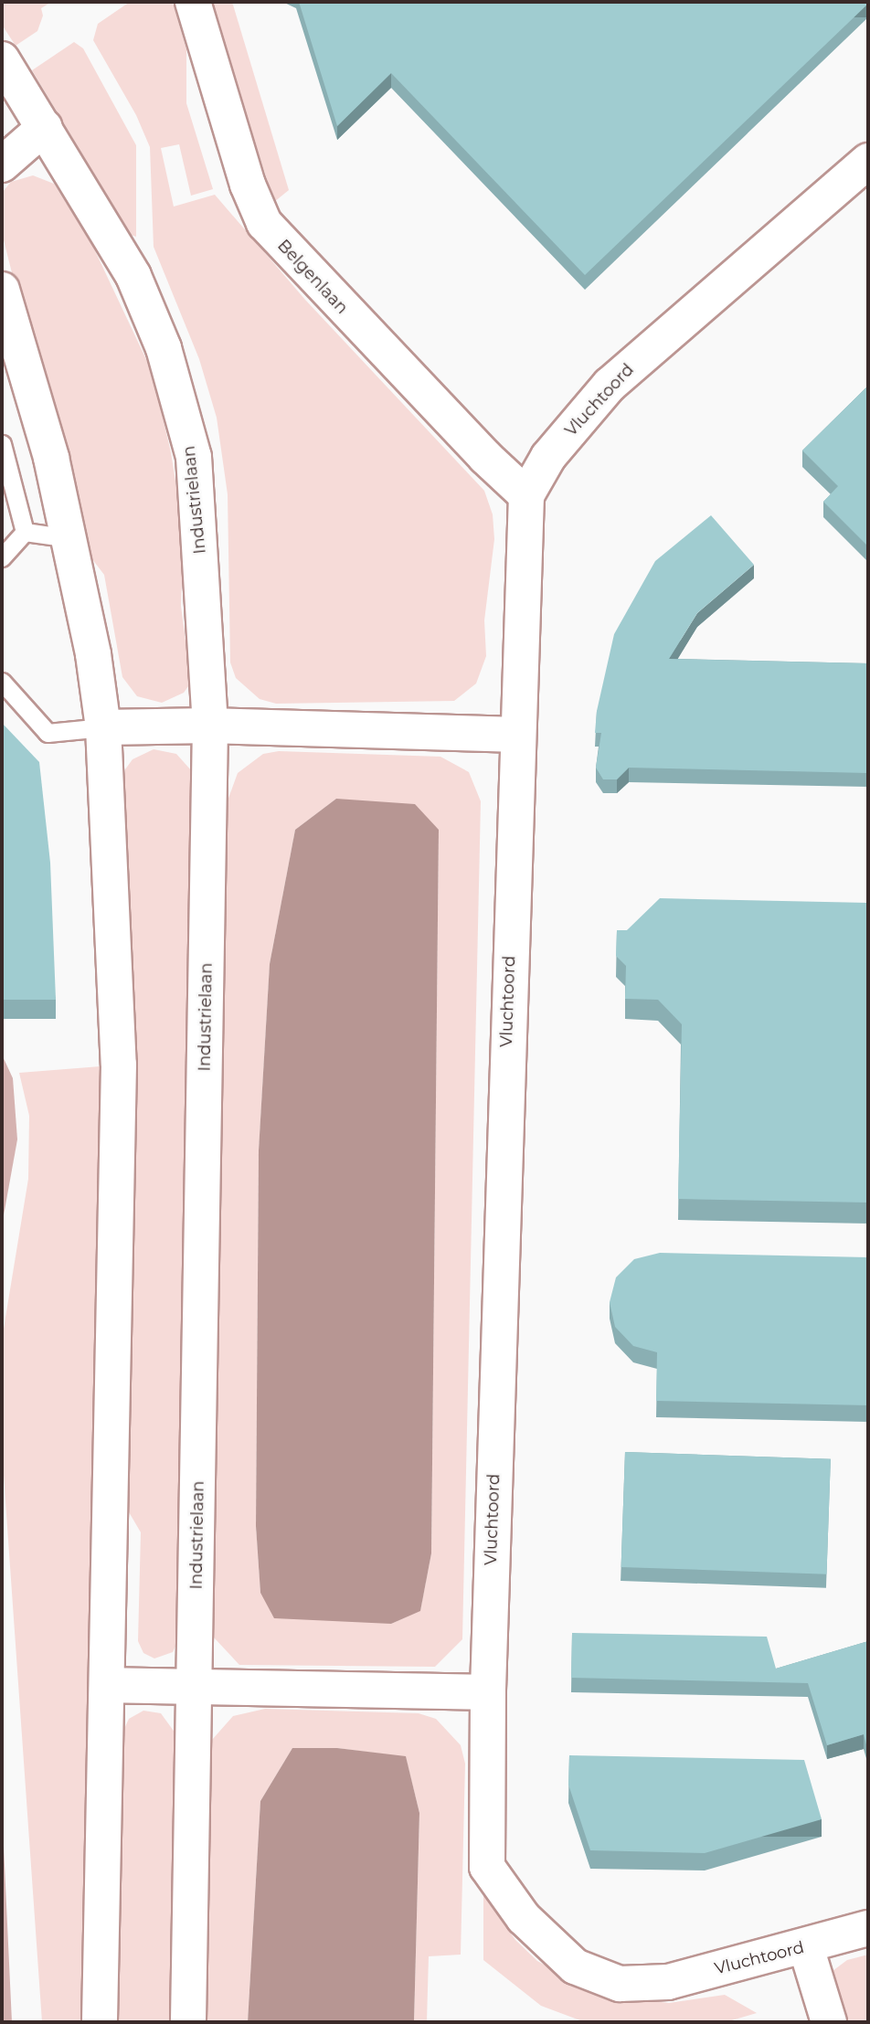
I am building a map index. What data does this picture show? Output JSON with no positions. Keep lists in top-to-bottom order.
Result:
{
  "streets": {
    "street": ["Belgenlaan", "Vluchtoord", "Industrielaan"]
  },
  "crossings": [
    ["Belgenlaan", "Vluchtoord"]
  ]
}
